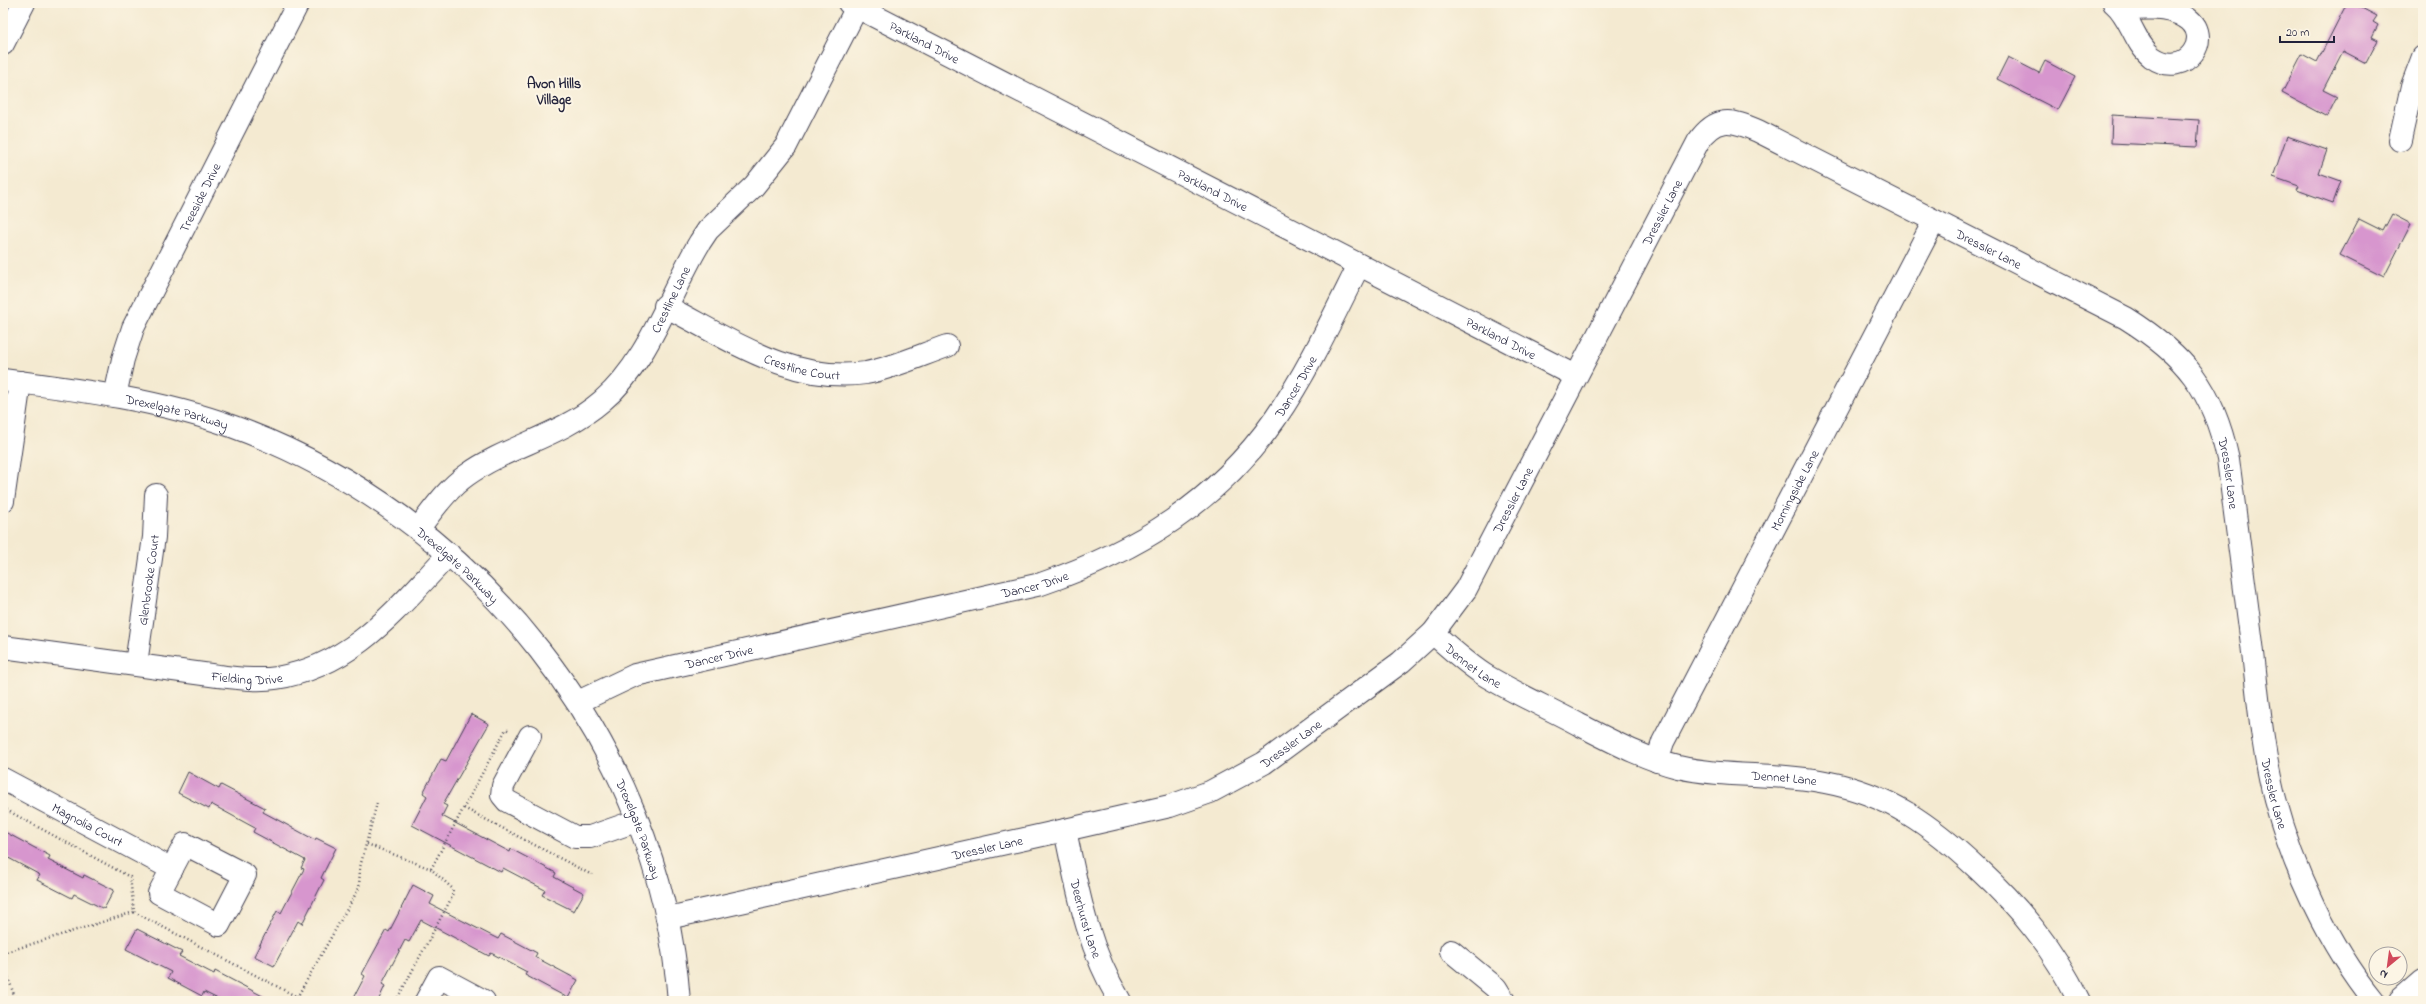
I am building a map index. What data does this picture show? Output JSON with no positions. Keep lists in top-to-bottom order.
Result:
{
  "streets": {
    "street": [
      "Parkland Drive",
      "Treeside Drive",
      "Dressler Lane",
      "Crestline Lane",
      "Crestline Court",
      "Dancer Drive",
      "Drexelgate Parkway",
      "Morningside Lane",
      "Glenbrooke Court",
      "Dennet Lane",
      "Fielding Drive",
      "Magnolia Court",
      "Deerhurst Lane"
    ]
  },
  "crossings": [
    ["Parkland Drive", "Dressler Lane"],
    ["Parkland Drive", "Crestline Lane"],
    ["Parkland Drive", "Dancer Drive"],
    ["Treeside Drive", "Drexelgate Parkway"],
    ["Dressler Lane", "Drexelgate Parkway"],
    ["Dressler Lane", "Morningside Lane"],
    ["Dressler Lane", "Dennet Lane"],
    ["Dressler Lane", "Deerhurst Lane"],
    ["Crestline Lane", "Crestline Court"],
    ["Crestline Lane", "Drexelgate Parkway"],
    ["Dancer Drive", "Drexelgate Parkway"],
    ["Drexelgate Parkway", "Fielding Drive"],
    ["Morningside Lane", "Dennet Lane"],
    ["Glenbrooke Court", "Fielding Drive"]
  ],
  "districts": ["Avon Hills Village"],
  "scale_bar": "20 m",
  "north": "bottom left"
}
